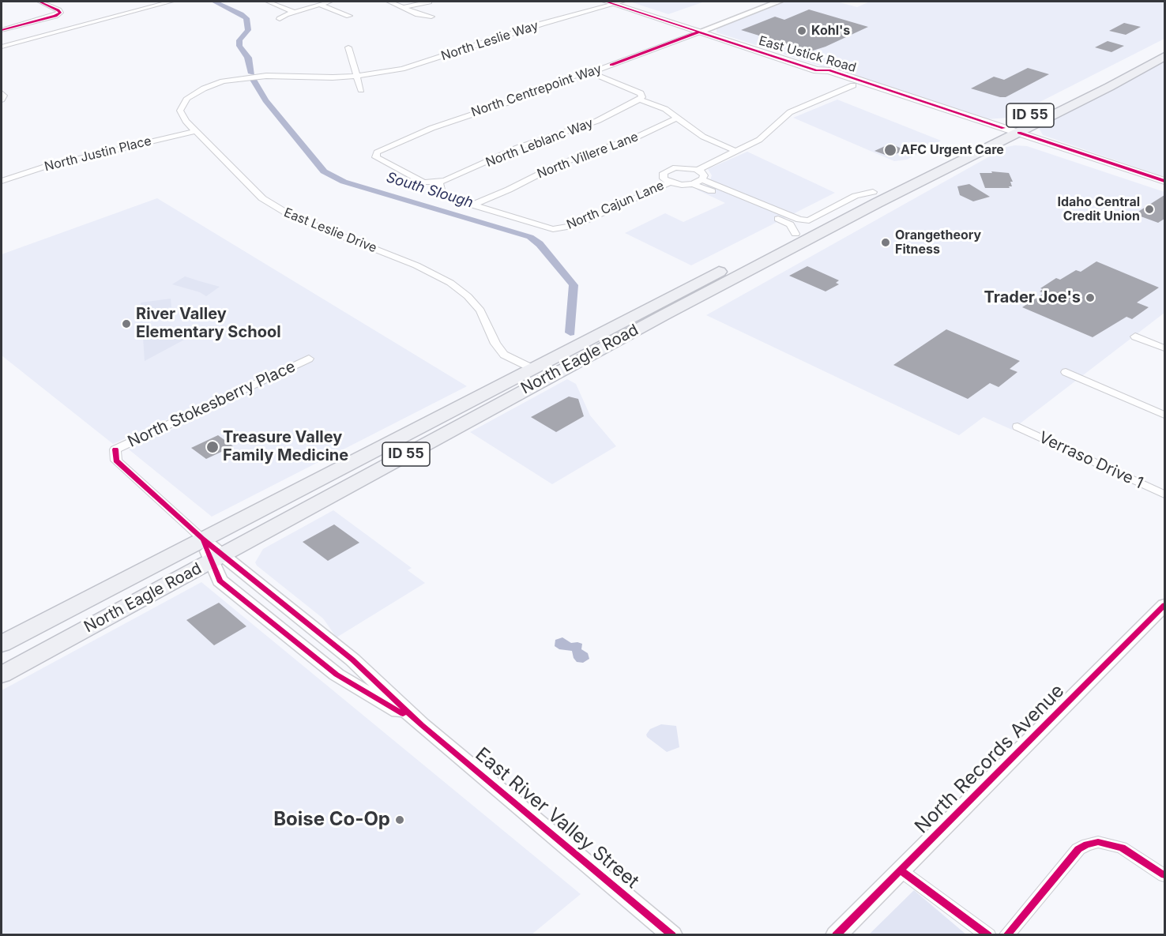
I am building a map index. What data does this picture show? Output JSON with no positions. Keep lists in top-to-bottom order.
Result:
{
  "streets": {
    "highway": ["ID 55", "North Eagle Road"],
    "main road": ["East Ustick Road"],
    "street": [
      "North Leslie Way",
      "North Centrepoint Way",
      "North Leblanc Way",
      "North Justin Place",
      "North Villere Lane",
      "North Cajun Lane",
      "East Leslie Drive",
      "North Stokesberry Place",
      "Verraso Drive 1",
      "North Records Avenue",
      "East River Valley Street"
    ]
  },
  "crossings": [
    ["North Leslie Way", "East Ustick Road"],
    ["North Leslie Way", "East Leslie Drive"],
    ["East Ustick Road", "North Centrepoint Way"],
    ["East Ustick Road", "North Eagle Road"],
    ["North Centrepoint Way", "North Leblanc Way"],
    ["North Justin Place", "East Leslie Drive"],
    ["North Villere Lane", "North Cajun Lane"],
    ["East Leslie Drive", "North Eagle Road"],
    ["North Eagle Road", "East River Valley Street"],
    ["North Stokesberry Place", "East River Valley Street"]
  ],
  "water": ["South Slough"],
  "places": [
    "Kohl's",
    "AFC Urgent Care",
    "Idaho Central Credit Union",
    "Orangetheory Fitness",
    "Trader Joe's",
    "River Valley Elementary School",
    "Treasure Valley Family Medicine",
    "Boise Co-Op"
  ]
}
